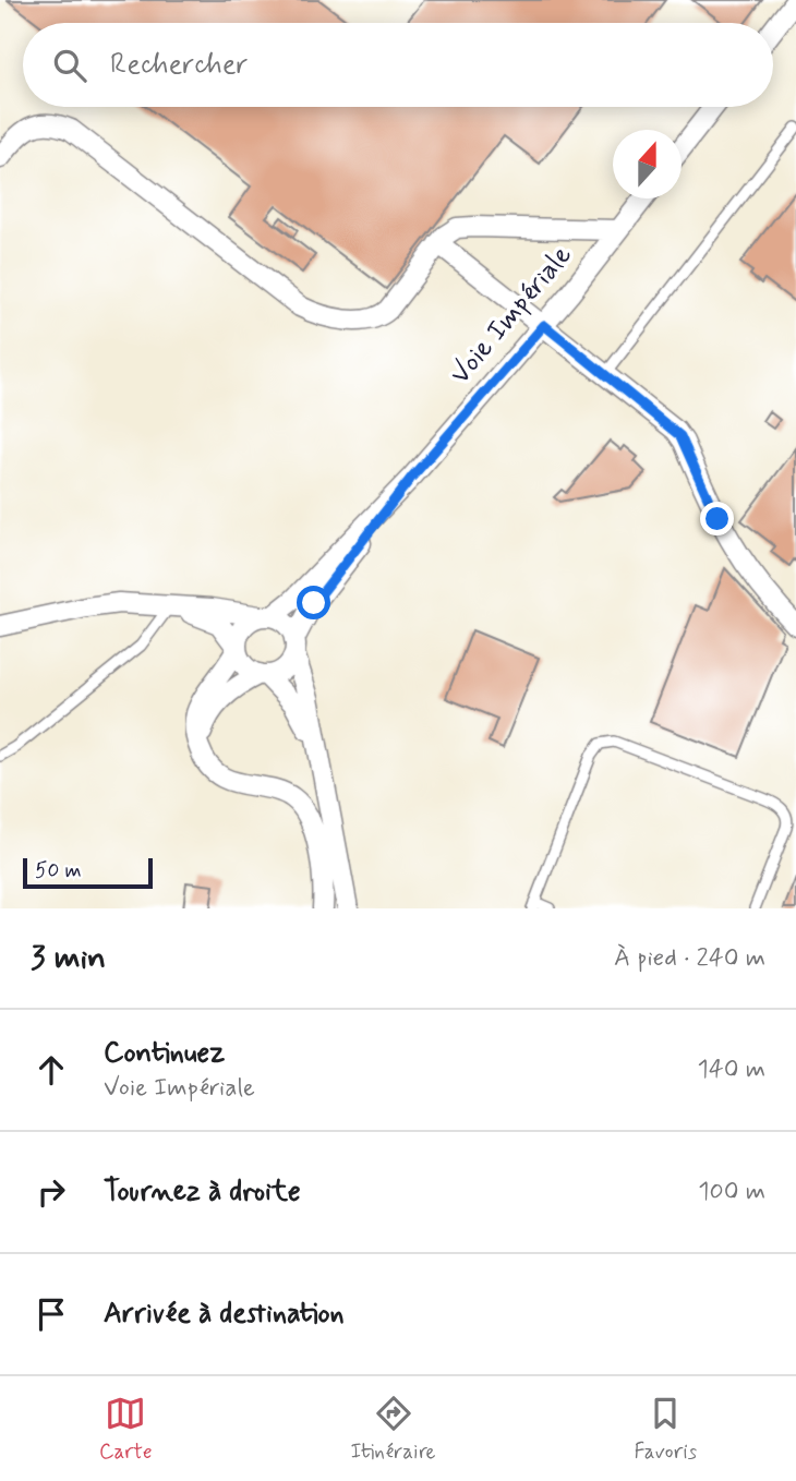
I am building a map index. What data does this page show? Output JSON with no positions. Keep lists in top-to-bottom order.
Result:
{
  "streets": {
    "street": ["Voie Impériale"]
  },
  "scale_bar": "50 m",
  "north": "top",
  "page": {
    "search": "Rechercher",
    "scale": "50 m",
    "heading": ["3 min", "À pied · 240 m"],
    "list": [
      ["Continuez", "Voie Impériale", "140 m"],
      ["Tournez à droite", "100 m"],
      "Arrivée à destination"
    ],
    "nav": ["Carte", "Itinéraire", "Favoris"]
  }
}
